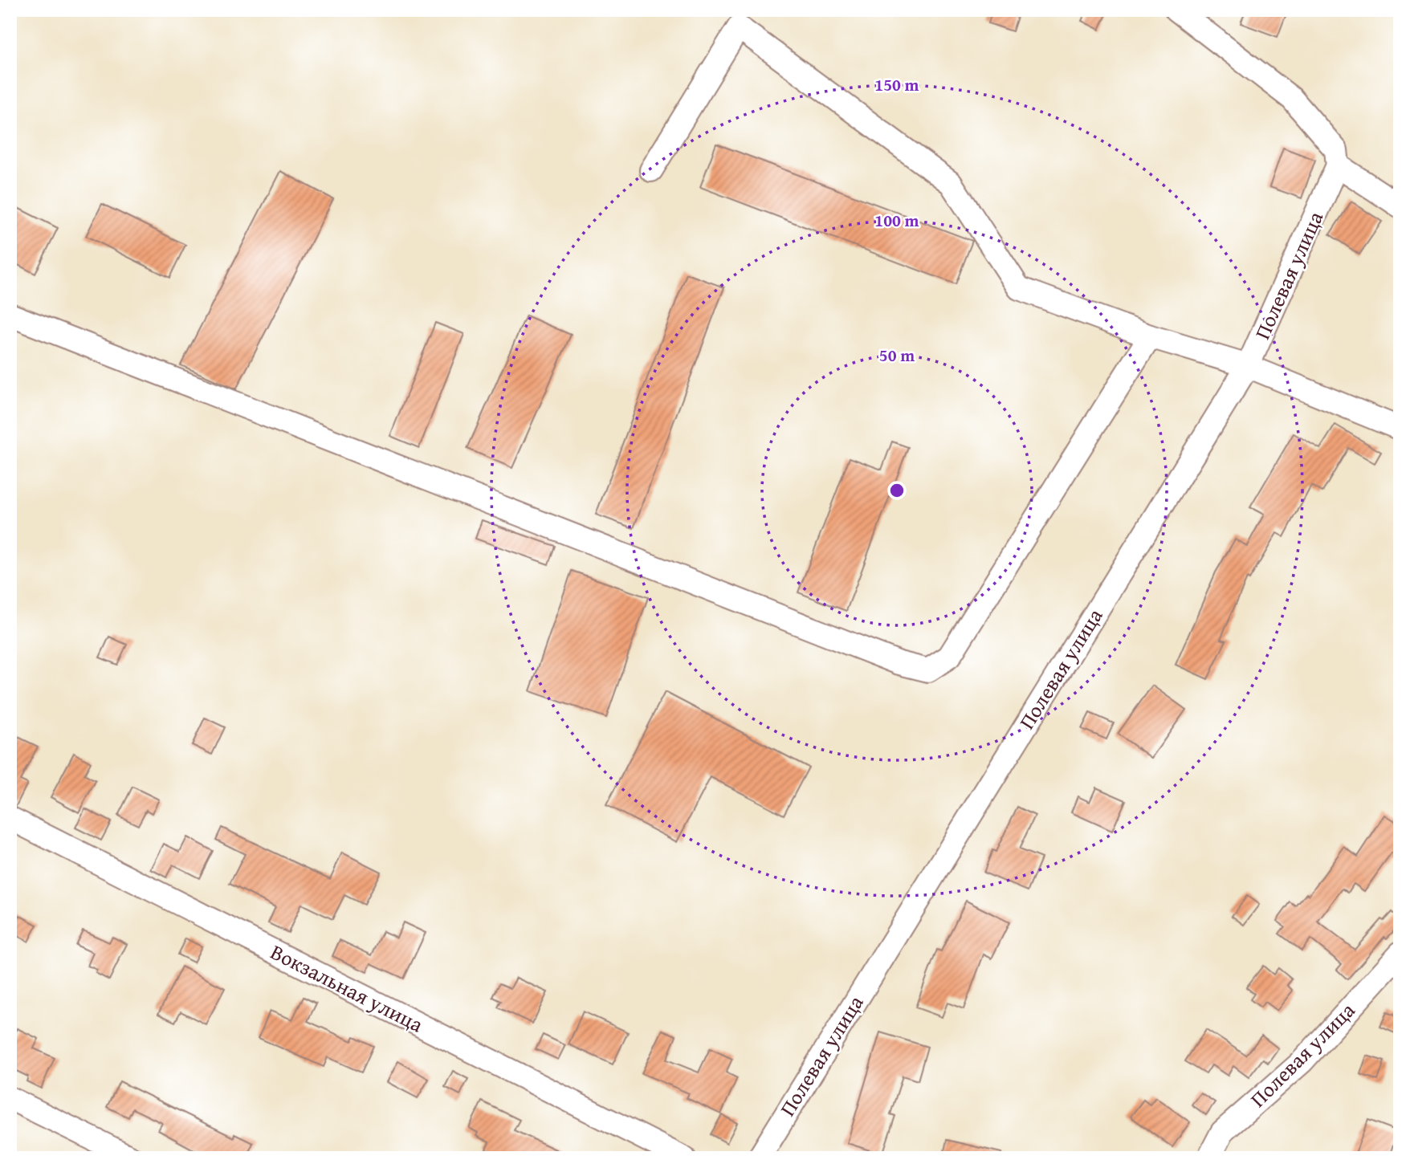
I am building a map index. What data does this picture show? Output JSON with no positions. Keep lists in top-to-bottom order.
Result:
{
  "streets": {
    "street": ["Полевая улица", "Вокзальная улица"]
  },
  "rings": ["150 m", "100 m", "50 m"]
}
